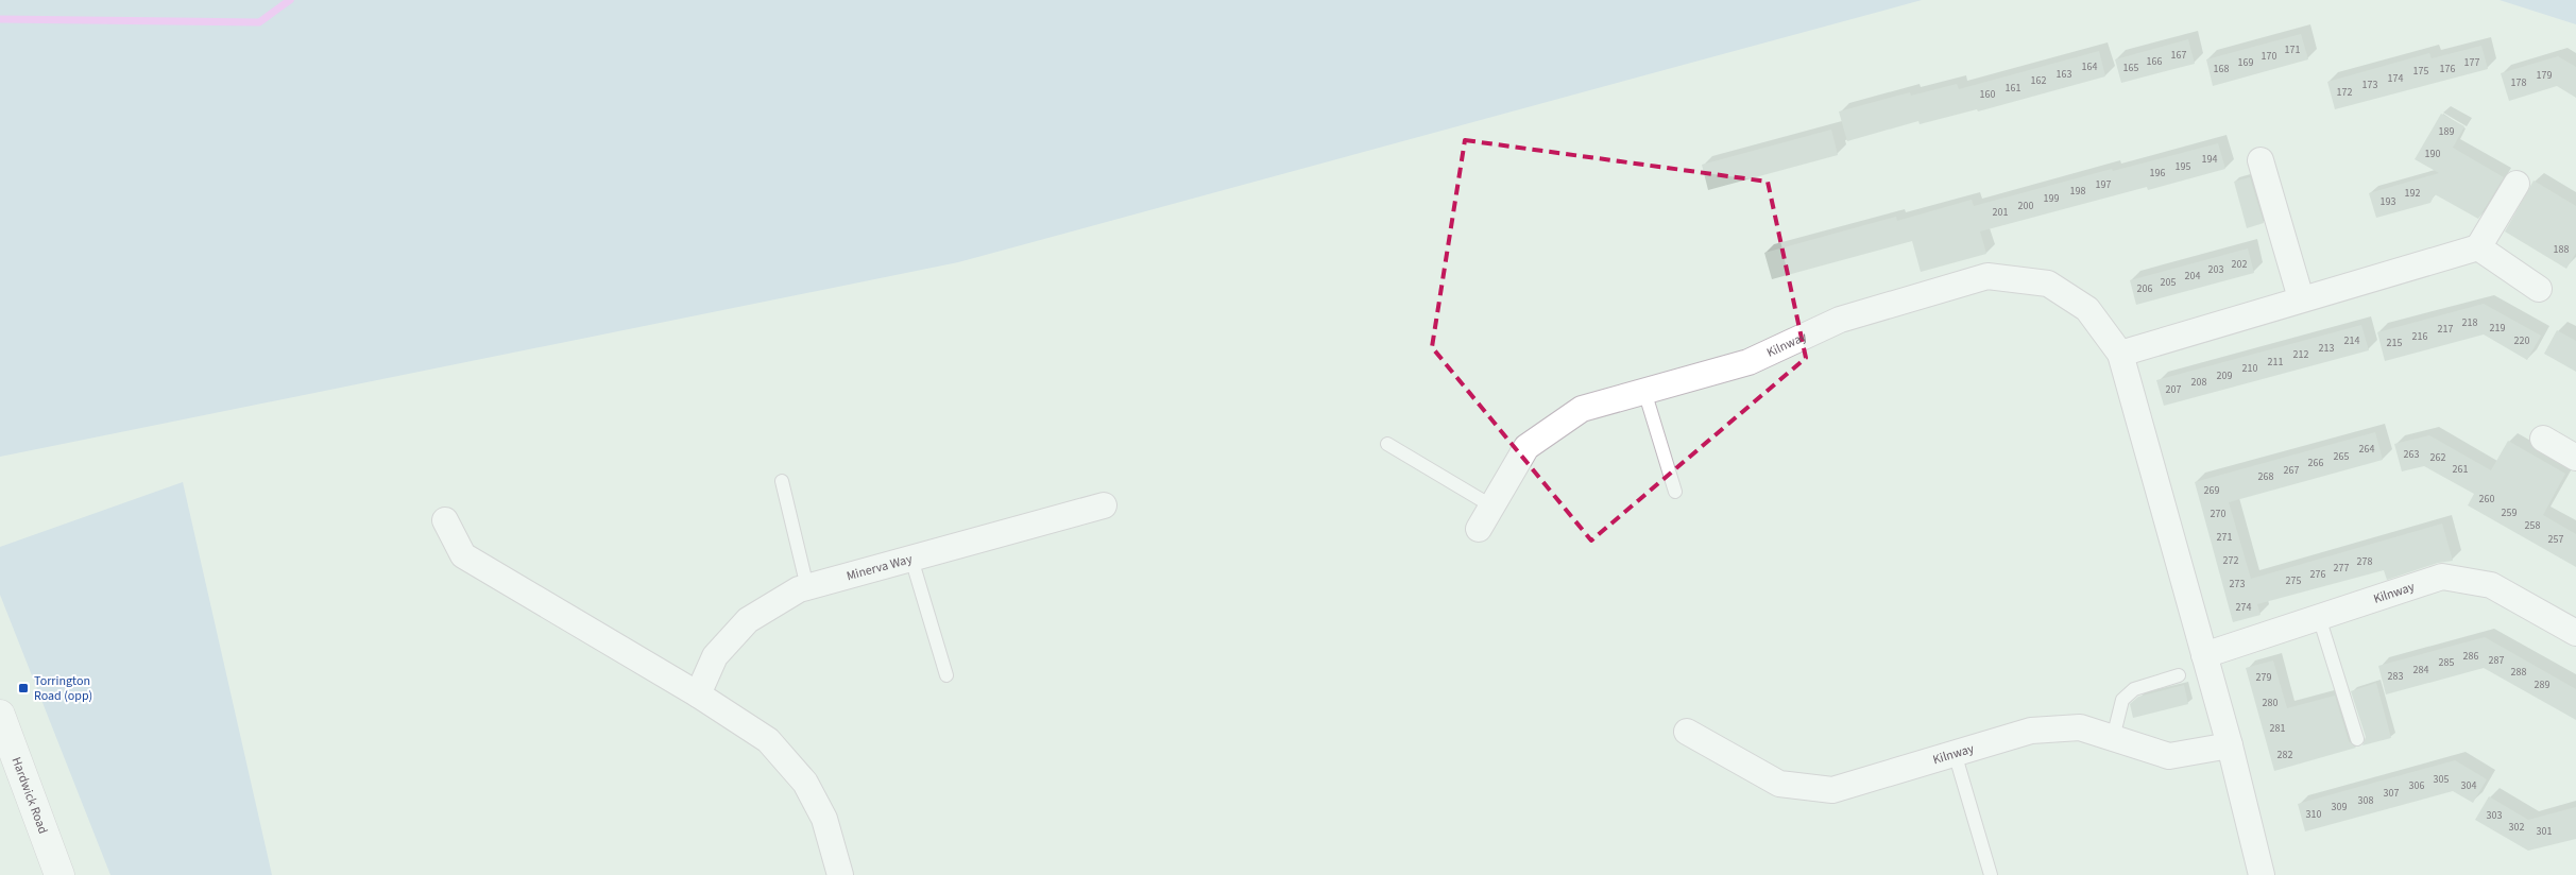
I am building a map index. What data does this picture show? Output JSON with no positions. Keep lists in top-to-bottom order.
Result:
{
  "streets": {
    "street": ["Kilnway", "Minerva Way", "Hardwick Road"]
  },
  "places": {
    "transit": ["Torrington Road (opp)"]
  },
  "house_numbers": [
    "171",
    "167",
    "170",
    "166",
    "169",
    "177",
    "164",
    "165",
    "168",
    "176",
    "175",
    "163",
    "179",
    "174",
    "162",
    "178",
    "173",
    "161",
    "172",
    "160",
    "189",
    "190",
    "194",
    "195",
    "196",
    "197",
    "198",
    "192",
    "199",
    "193",
    "200",
    "201",
    "188",
    "202",
    "203",
    "204",
    "205",
    "206",
    "218",
    "219",
    "217",
    "216",
    "214",
    "220",
    "215",
    "213",
    "212",
    "211",
    "210",
    "209",
    "208",
    "207",
    "264",
    "263",
    "265",
    "262",
    "266",
    "261",
    "267",
    "268",
    "269",
    "260",
    "259",
    "270",
    "258",
    "271",
    "257",
    "272",
    "278",
    "277",
    "276",
    "275",
    "273",
    "274",
    "286",
    "287",
    "285",
    "284",
    "288",
    "283",
    "279",
    "289",
    "280",
    "281",
    "282",
    "305",
    "306",
    "304",
    "307",
    "308",
    "309",
    "310",
    "303",
    "302",
    "301"
  ]
}
